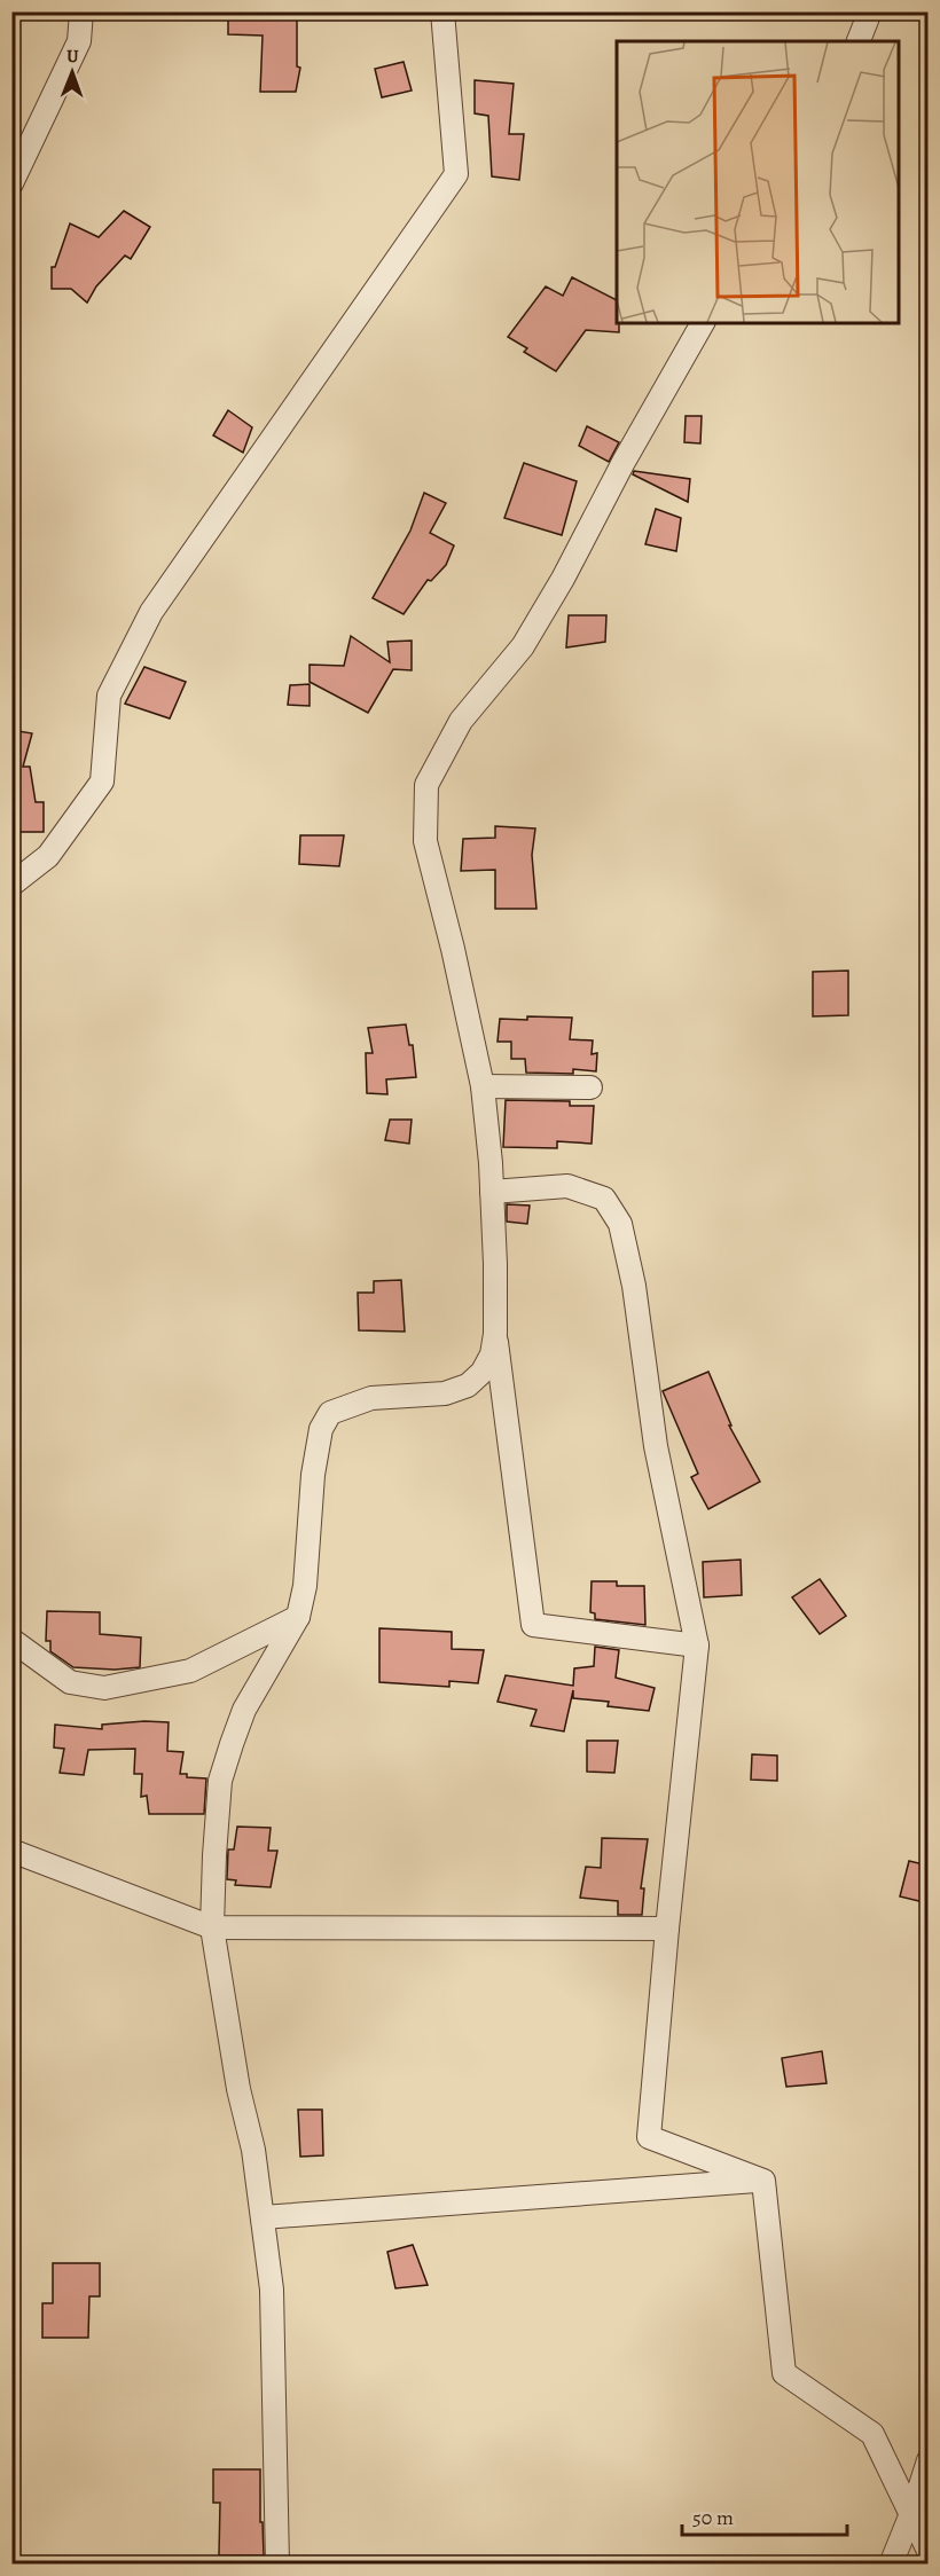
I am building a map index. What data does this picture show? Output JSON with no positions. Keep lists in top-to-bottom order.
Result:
{
  "scale_bar": "50 m",
  "north": "top"
}
